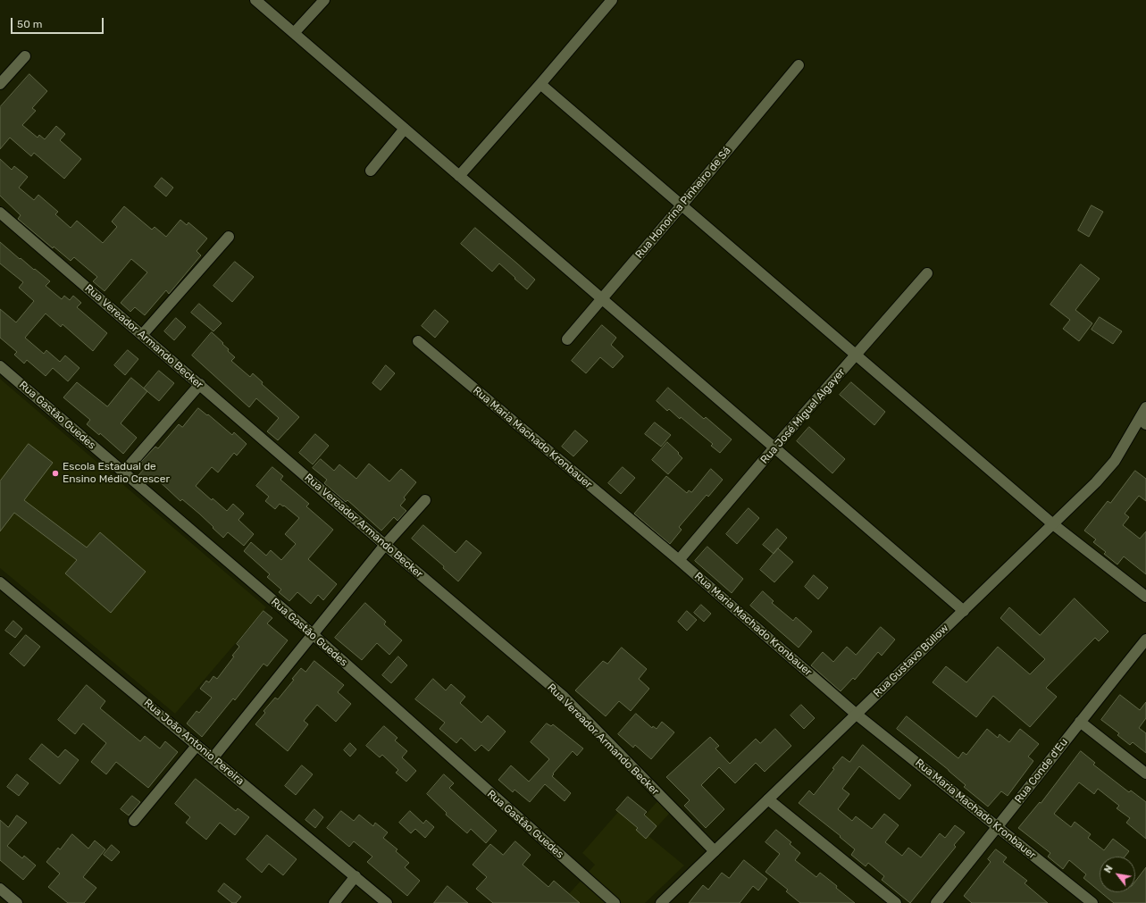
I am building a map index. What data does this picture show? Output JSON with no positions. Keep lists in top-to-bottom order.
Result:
{
  "streets": {
    "street": [
      "Rua Honorina Pinheiro de Sá",
      "Rua Vereador Armando Becker",
      "Rua Gastão Guedes",
      "Rua José Miguel Algayer",
      "Rua Maria Machado Kronbauer",
      "Rua Gustavo Büllow",
      "Rua João Antonio Pereira",
      "Rua Conde d'Eu"
    ]
  },
  "crossings": [
    ["Rua Vereador Armando Becker", "Rua Gustavo Büllow"],
    ["Rua José Miguel Algayer", "Rua Maria Machado Kronbauer"],
    ["Rua Maria Machado Kronbauer", "Rua Gustavo Büllow"],
    ["Rua Maria Machado Kronbauer", "Rua Conde d'Eu"]
  ],
  "places": ["Escola Estadual de Ensino Médio Crescer"],
  "scale_bar": "50 m",
  "north": "top left"
}
